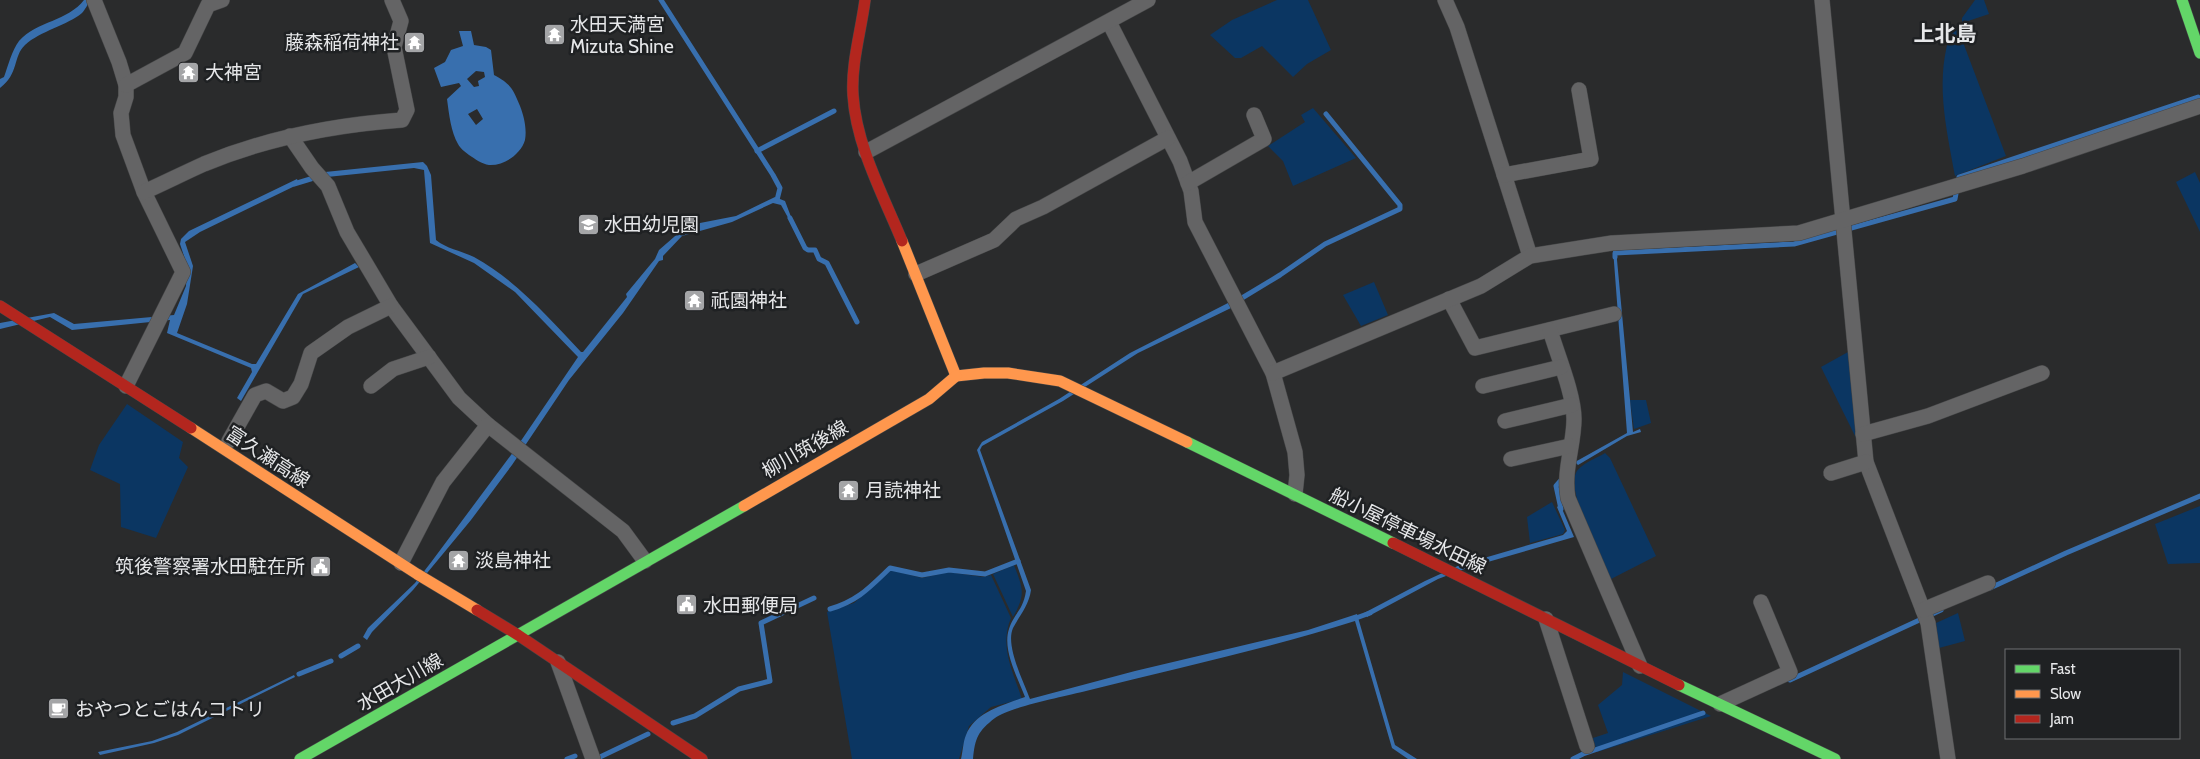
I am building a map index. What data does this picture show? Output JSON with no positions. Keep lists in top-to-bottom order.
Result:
{
  "streets": {
    "main road": [
      "柳川筑後線",
      "富久瀬高線",
      "船小屋停車場水田線",
      "水田大川線"
    ]
  },
  "crossings": [
    ["柳川筑後線", "富久瀬高線"],
    ["柳川筑後線", "船小屋停車場水田線"],
    ["柳川筑後線", "水田大川線"],
    ["富久瀬高線", "水田大川線"]
  ],
  "districts": ["上北島"],
  "places": {
    "temple": [
      "水田天満宮 Mizuta Shine",
      "藤森稲荷神社",
      "大神宮",
      "祇園神社",
      "月読神社",
      "淡島神社"
    ],
    "school or university": ["水田幼児園"],
    "public building": ["筑後警察署水田駐在所", "水田郵便局"],
    "cafe": ["おやつとごはんコトリ"]
  },
  "legend": ["Fast", "Slow", "Jam"]
}
